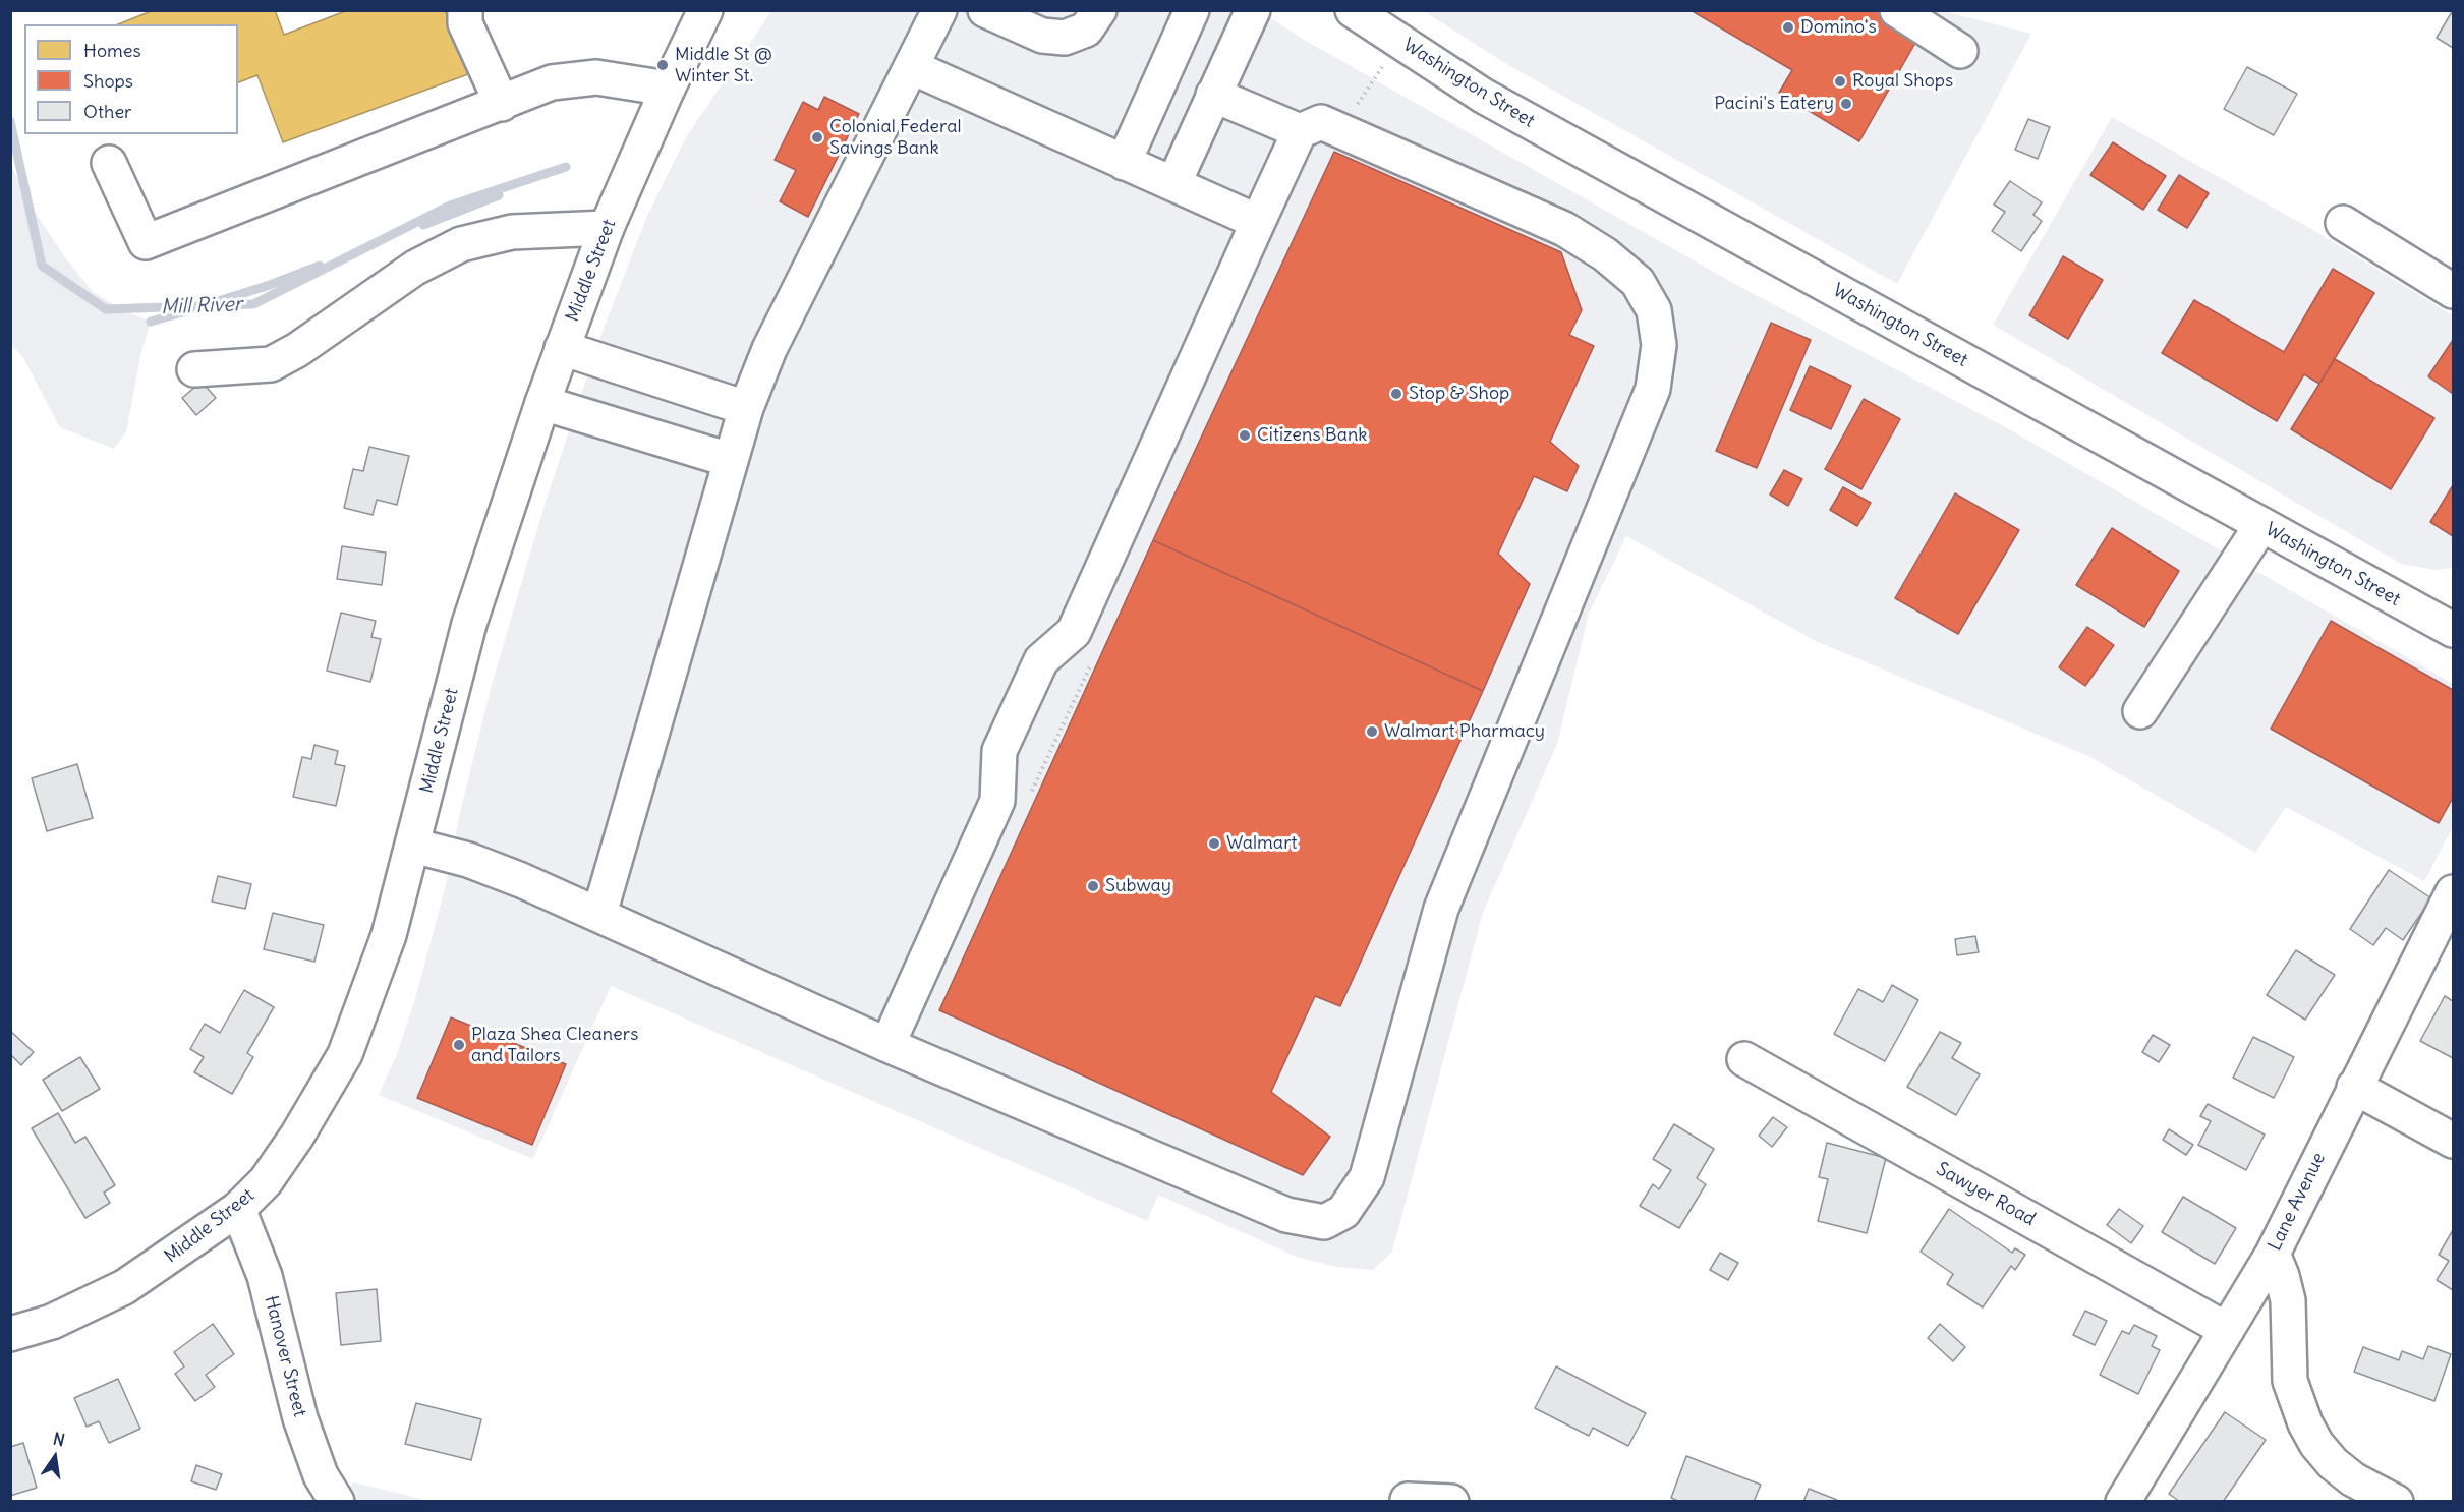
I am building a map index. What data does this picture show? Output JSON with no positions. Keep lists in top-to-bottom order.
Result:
{
  "streets": {
    "main road": [
      "Washington Street",
      "Middle Street",
      "Sawyer Road",
      "Lane Avenue",
      "Hanover Street"
    ]
  },
  "crossings": [
    ["Middle Street", "Hanover Street"],
    ["Sawyer Road", "Lane Avenue"]
  ],
  "water": ["Mill River"],
  "places": [
    "Domino's",
    "Middle St @ Winter St.",
    "Royal Shops",
    "Pacini's Eatery",
    "Colonial Federal Savings Bank",
    "Stop & Shop",
    "Citizens Bank",
    "Walmart Pharmacy",
    "Walmart",
    "Subway",
    "Plaza Shea Cleaners and Tailors"
  ],
  "legend": ["Homes", "Shops", "Other"],
  "north": "top"
}
